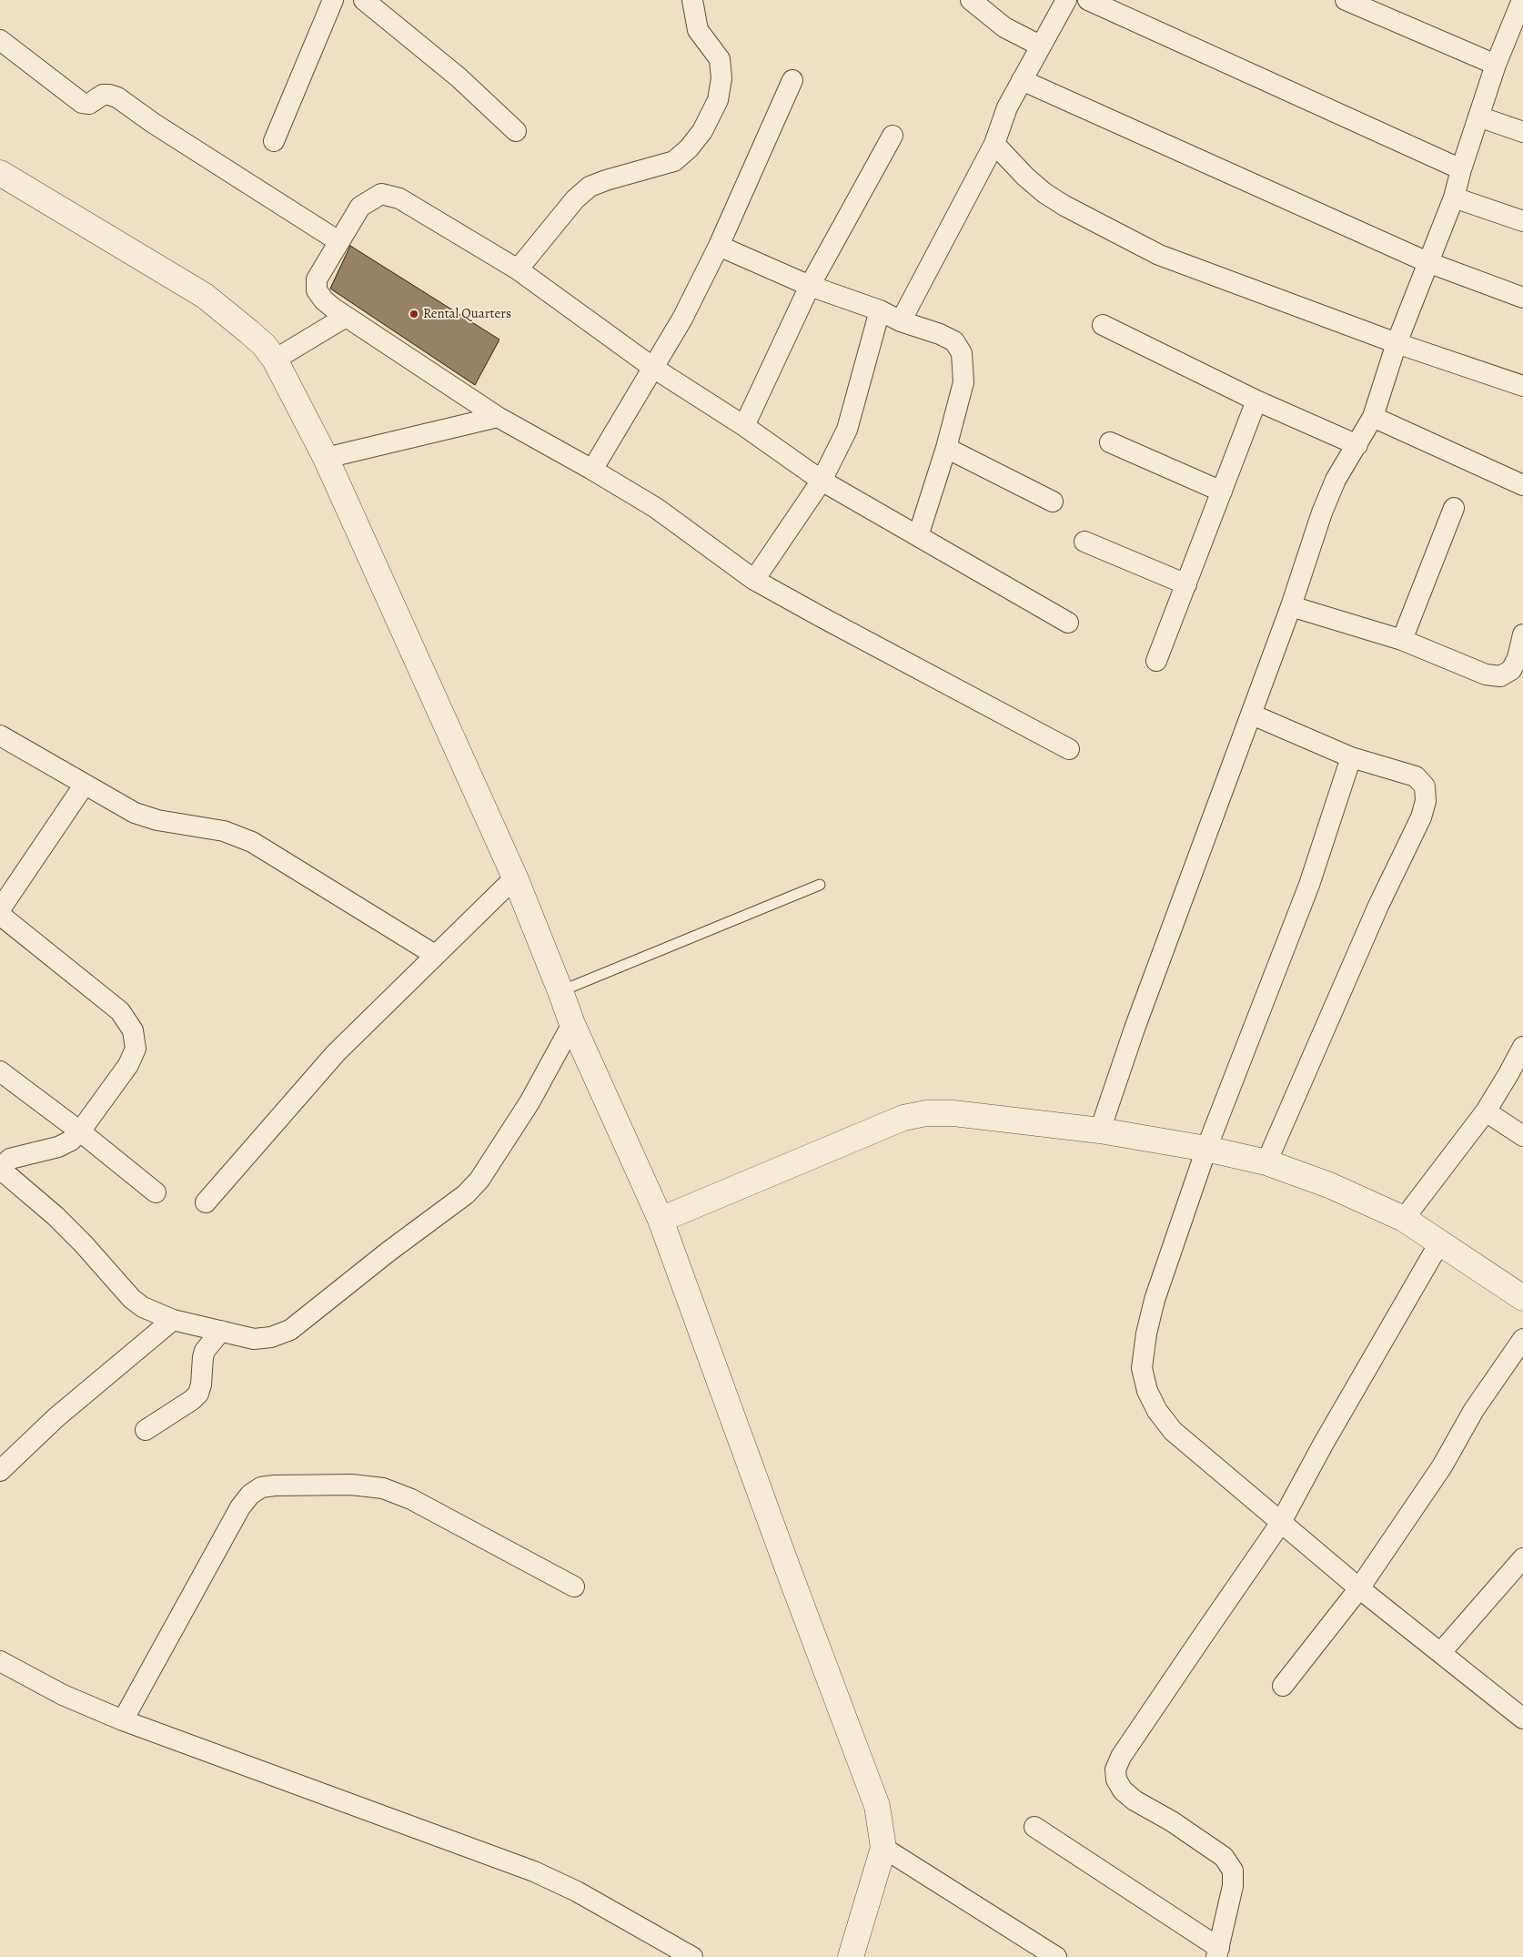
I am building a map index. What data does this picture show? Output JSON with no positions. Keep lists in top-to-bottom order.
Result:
{
  "places": ["Rental Quarters"]
}
